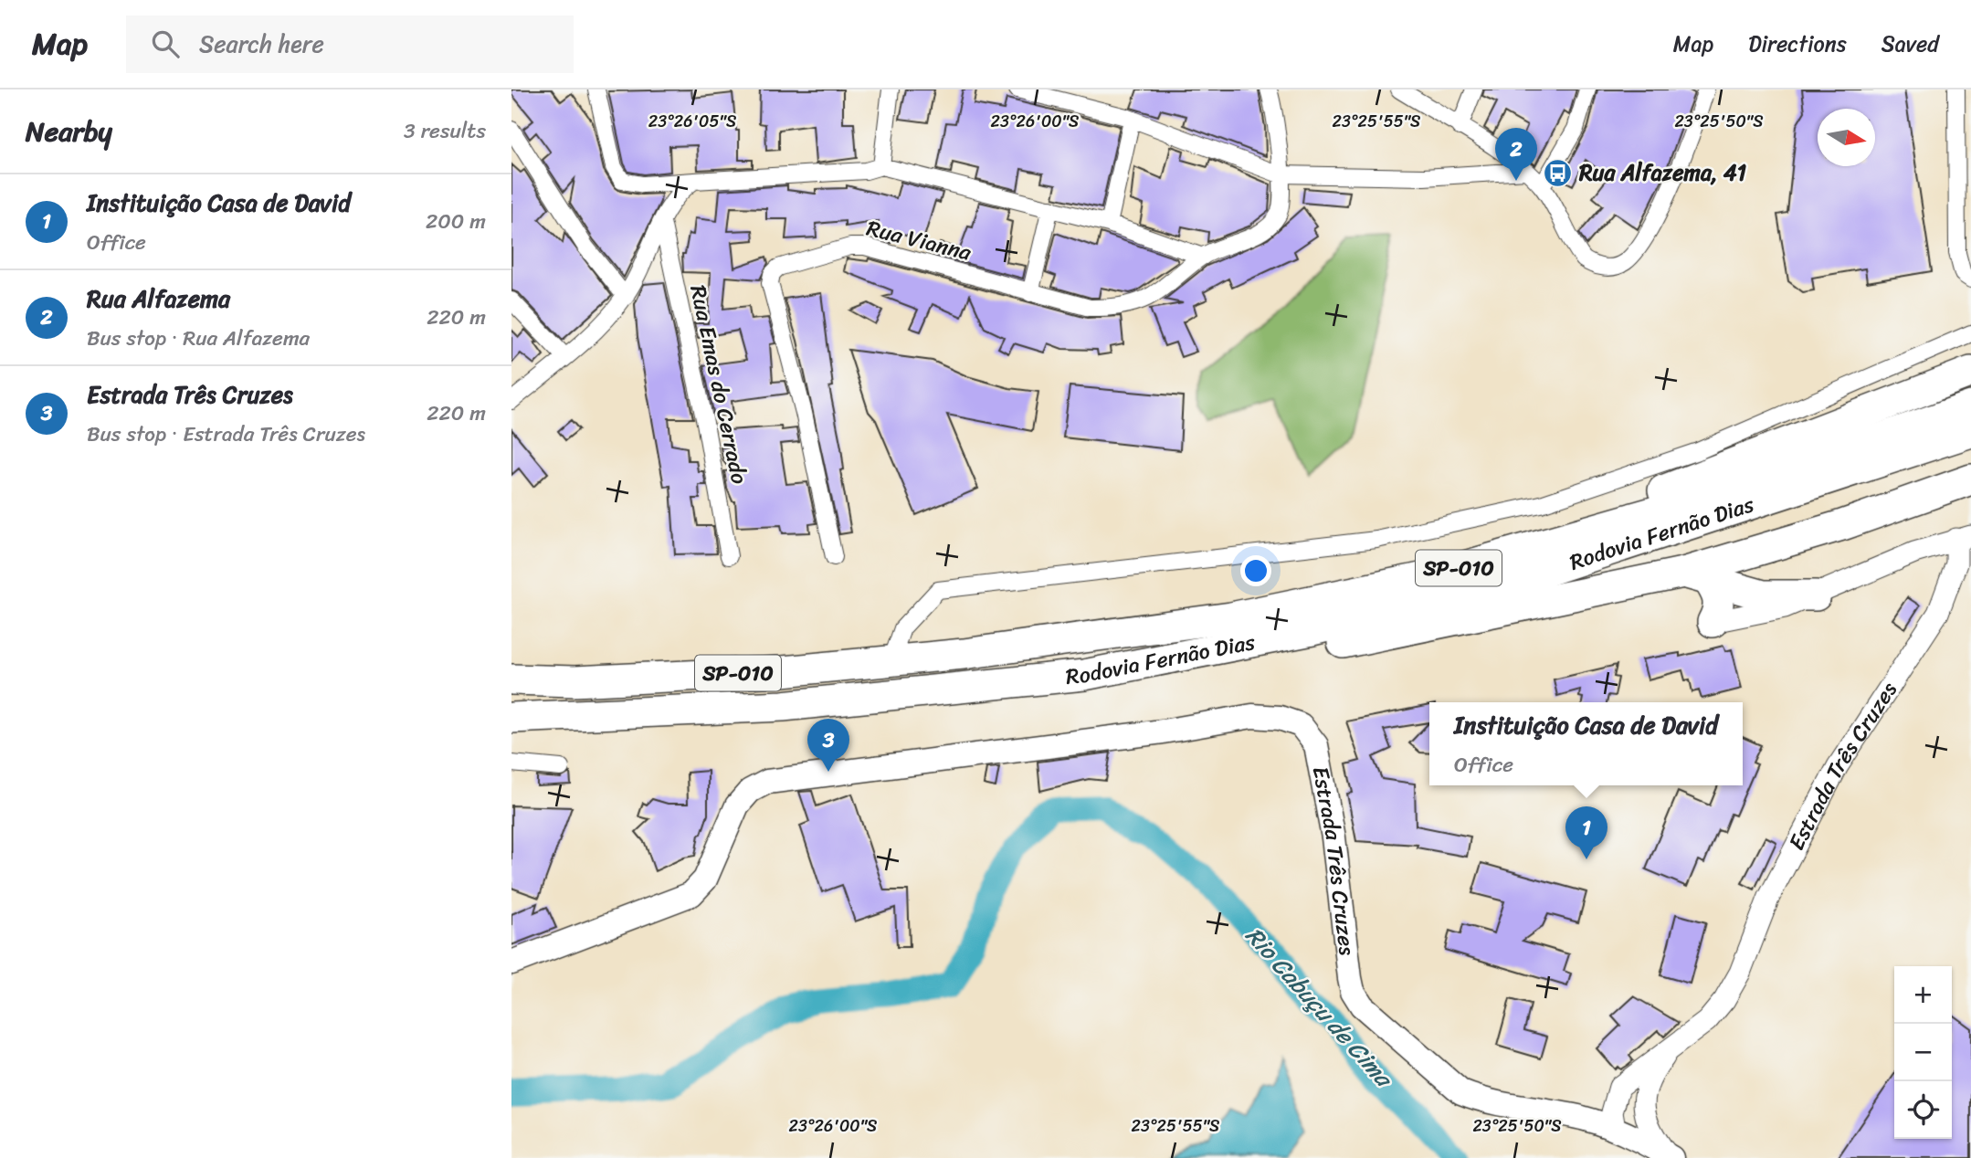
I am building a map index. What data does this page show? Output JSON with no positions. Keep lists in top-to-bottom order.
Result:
{
  "streets": {
    "highway": ["Rodovia Fernão Dias", "SP-010"],
    "main road": ["Estrada Três Cruzes"],
    "street": ["Rua Vianna", "Rua Emas do Cerrado"]
  },
  "water": ["Rio Cabuçu de Cima"],
  "places": {
    "bus stop": ["Rua Alfazema, 41"]
  },
  "north": "right",
  "page": {
    "header": "Map",
    "search": "Search here",
    "nav": ["Map", "Directions", "Saved"],
    "heading": ["Nearby", "3 results"],
    "pins": ["2", "3", "1"],
    "list": [
      {
        "mark": "1",
        "name": "Instituição Casa de David",
        "note": "Office",
        "value": "200 m"
      },
      {
        "mark": "2",
        "name": "Rua Alfazema",
        "note": "Bus stop · Rua Alfazema",
        "value": "220 m"
      },
      {
        "mark": "3",
        "name": "Estrada Três Cruzes",
        "note": "Bus stop · Estrada Três Cruzes",
        "value": "220 m"
      }
    ],
    "popup": ["Instituição Casa de David", "Office"],
    "map_buttons": ["+", "−"]
  },
  "coordinates": [
    "23°26'05\"S",
    "23°25'50\"S",
    "23°26'00\"S",
    "23°25'55\"S"
  ]
}
